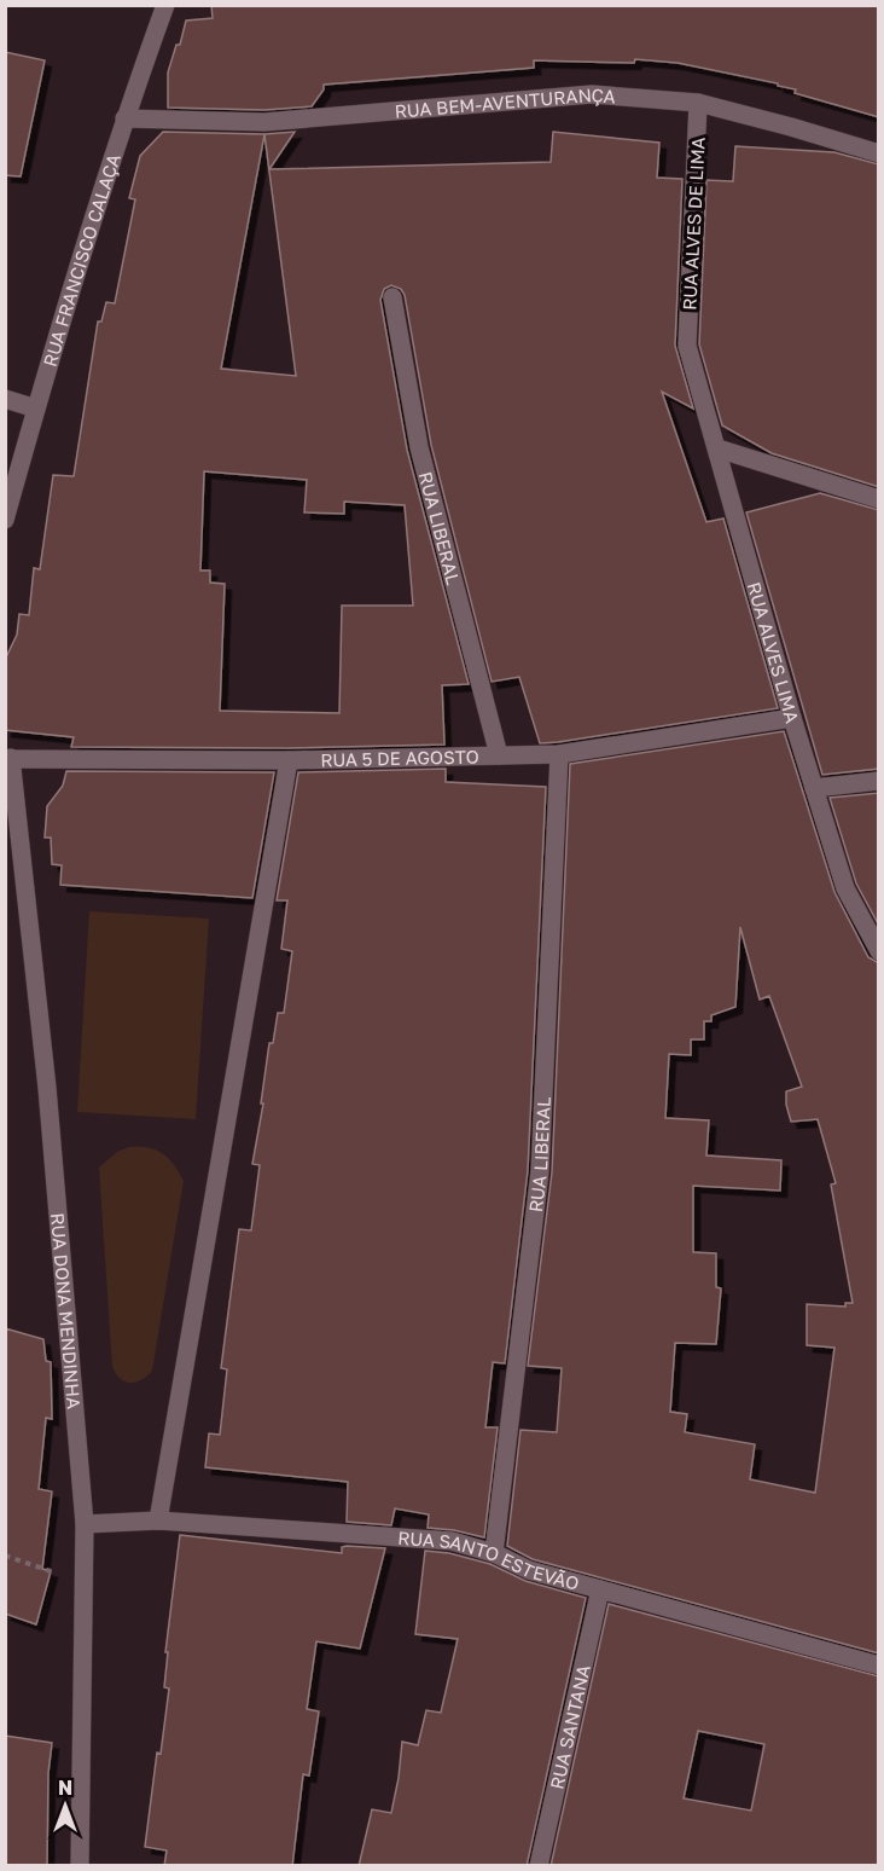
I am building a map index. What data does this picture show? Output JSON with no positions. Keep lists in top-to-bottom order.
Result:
{
  "streets": {
    "street": [
      "RUA BEM-AVENTURANÇA",
      "RUA ALVES DE LIMA",
      "RUA FRANCISCO CALAÇA",
      "RUA LIBERAL",
      "RUA ALVES LIMA",
      "RUA 5 DE AGOSTO",
      "RUA DONA MENDINHA",
      "RUA SANTO ESTEVÃO",
      "RUA SANTANA"
    ]
  },
  "crossings": [
    ["RUA BEM-AVENTURANÇA", "RUA ALVES DE LIMA"],
    ["RUA BEM-AVENTURANÇA", "RUA FRANCISCO CALAÇA"],
    ["RUA ALVES DE LIMA", "RUA ALVES LIMA"],
    ["RUA LIBERAL", "RUA 5 DE AGOSTO"],
    ["RUA LIBERAL", "RUA SANTO ESTEVÃO"],
    ["RUA ALVES LIMA", "RUA 5 DE AGOSTO"],
    ["RUA 5 DE AGOSTO", "RUA DONA MENDINHA"],
    ["RUA DONA MENDINHA", "RUA SANTO ESTEVÃO"],
    ["RUA SANTO ESTEVÃO", "RUA SANTANA"]
  ],
  "north": "top"
}
